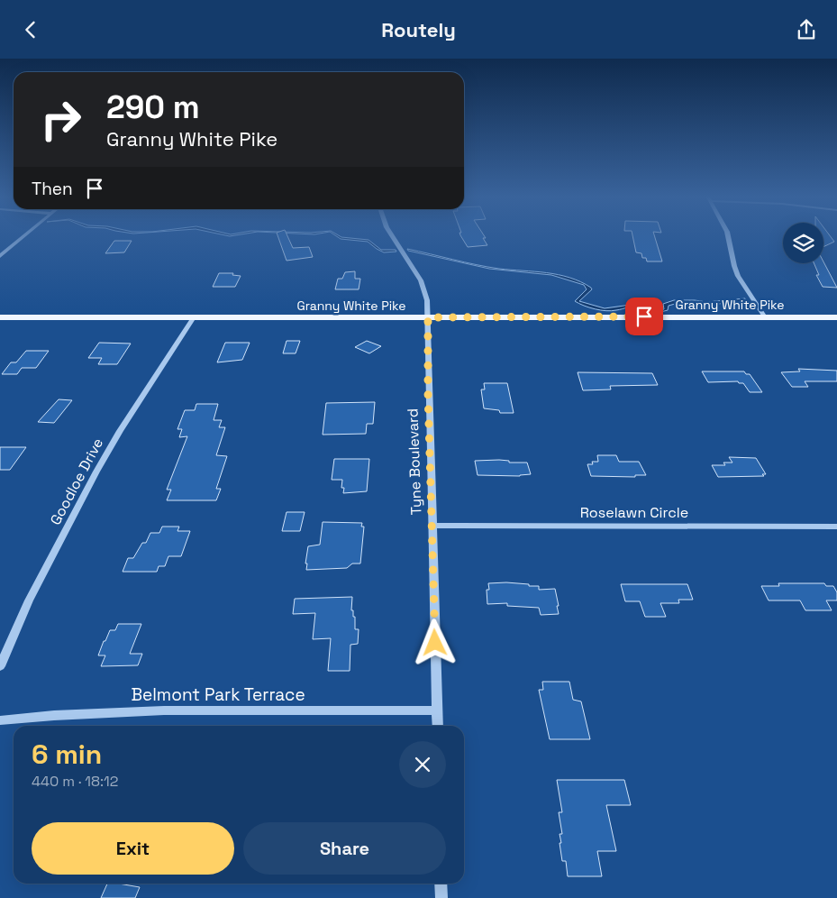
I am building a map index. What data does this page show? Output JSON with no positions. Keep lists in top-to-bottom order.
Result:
{
  "streets": {
    "main road": ["Granny White Pike"],
    "street": [
      "Tyne Boulevard",
      "Goodloe Drive",
      "Roselawn Circle",
      "Belmont Park Terrace"
    ]
  },
  "crossings": [
    ["Granny White Pike", "Tyne Boulevard"],
    ["Granny White Pike", "Goodloe Drive"],
    ["Tyne Boulevard", "Roselawn Circle"],
    ["Tyne Boulevard", "Belmont Park Terrace"]
  ],
  "page": {
    "header": "Routely",
    "turn": ["290 m", "Granny White Pike"],
    "then": "Then",
    "heading": ["6 min", "440 m · 18:12"],
    "buttons": ["Exit", "Share"]
  }
}
